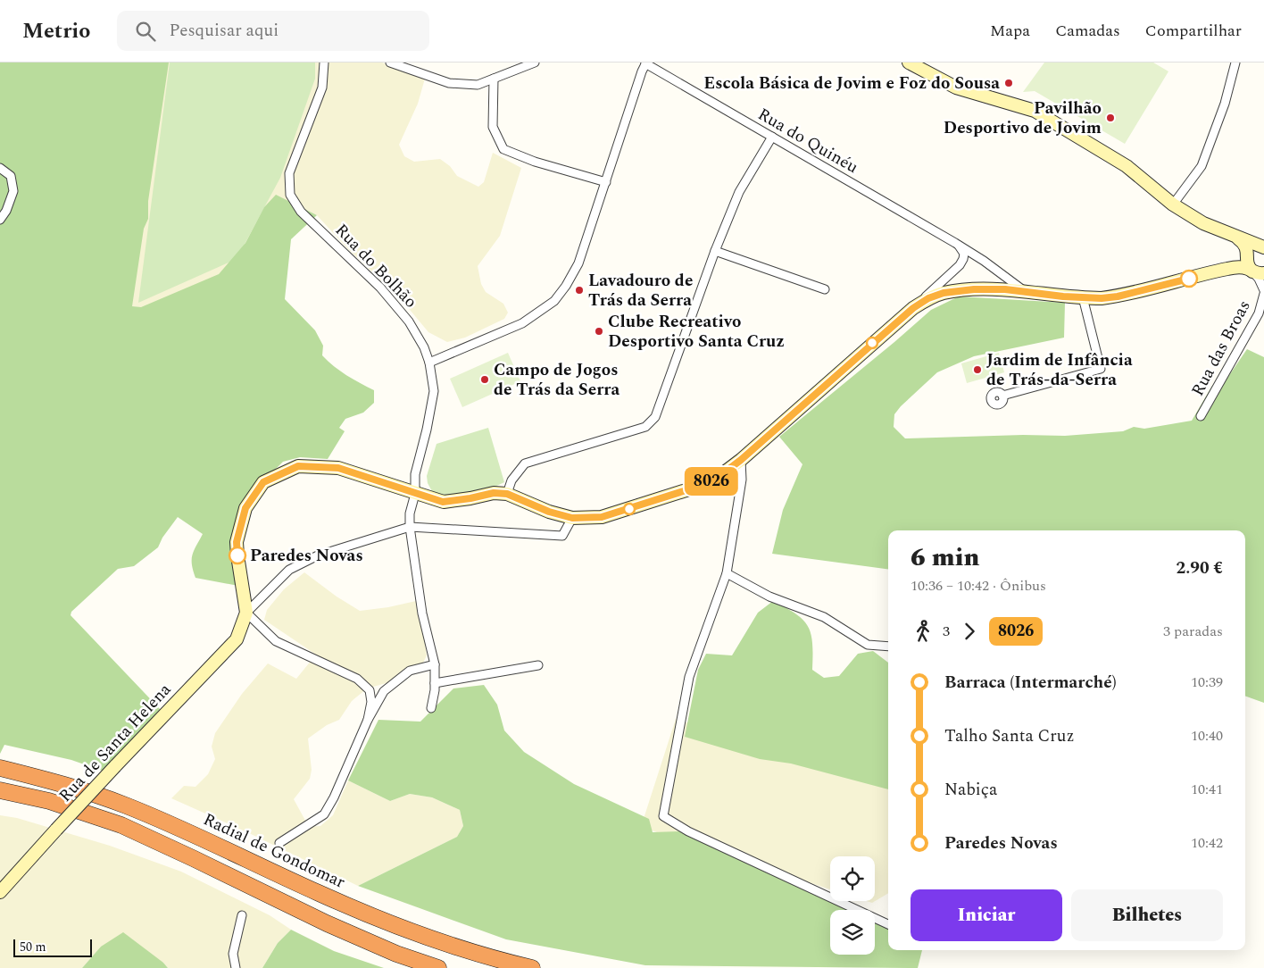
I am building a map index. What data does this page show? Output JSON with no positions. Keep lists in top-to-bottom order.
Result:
{
  "streets": {
    "highway": ["Radial de Gondomar"],
    "main road": ["Rua de Santa Helena"],
    "street": ["Rua do Quinéu", "Rua do Bolhão", "Rua das Broas"]
  },
  "places": [
    "Escola Básica de Jovim e Foz do Sousa",
    "Pavilhão Desportivo de Jovim",
    "Lavadouro de Trás da Serra",
    "Clube Recreativo Desportivo Santa Cruz",
    "Jardim de Infância de Trás-da-Serra",
    "Campo de Jogos de Trás da Serra",
    "Paredes Novas"
  ],
  "lines": ["bus line 8026"],
  "scale_bar": "50 m",
  "page": {
    "header": "Metrio",
    "search": "Pesquisar aqui",
    "nav": ["Mapa", "Camadas", "Compartilhar"],
    "on_map": "8026",
    "heading": ["6 min", "10:36 – 10:42 · Ônibus", "2.90 €"],
    "legs": ["3", "8026", "3 paradas"],
    "list": [
      {
        "name": "Barraca (Intermarché)",
        "value": "10:39"
      },
      {
        "name": "Talho Santa Cruz",
        "value": "10:40"
      },
      {
        "name": "Nabiça",
        "value": "10:41"
      },
      {
        "name": "Paredes Novas",
        "value": "10:42"
      }
    ],
    "buttons": ["Iniciar", "Bilhetes"],
    "scale": "50 m"
  }
}
